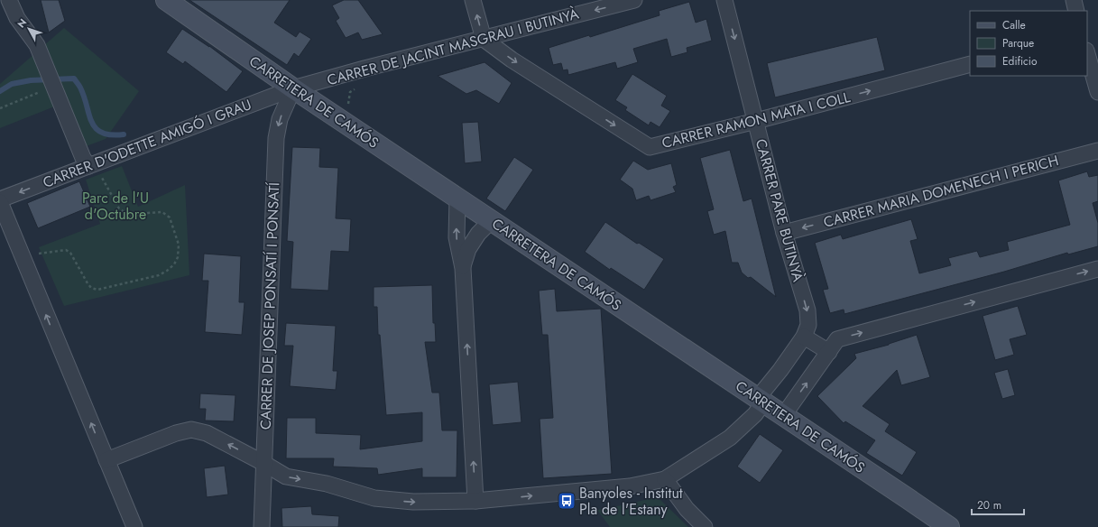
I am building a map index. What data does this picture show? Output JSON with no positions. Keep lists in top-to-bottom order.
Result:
{
  "streets": {
    "street": [
      "CARRER DE JACINT MASGRAU I BUTINYÀ",
      "CARRETERA DE CAMÓS",
      "CARRER RAMON MATA I COLL",
      "CARRER D'ODETTE AMIGÓ I GRAU",
      "CARRER MARIA DOMENECH I PERICH",
      "CARRER PARE BUTINYÀ",
      "CARRER DE JOSEP PONSATÍ I PONSATÍ"
    ]
  },
  "crossings": [
    ["CARRER DE JACINT MASGRAU I BUTINYÀ", "CARRETERA DE CAMÓS"],
    ["CARRER DE JACINT MASGRAU I BUTINYÀ", "CARRER RAMON MATA I COLL"],
    ["CARRER DE JACINT MASGRAU I BUTINYÀ", "CARRER D'ODETTE AMIGÓ I GRAU"],
    ["CARRER DE JACINT MASGRAU I BUTINYÀ", "CARRER DE JOSEP PONSATÍ I PONSATÍ"],
    ["CARRETERA DE CAMÓS", "CARRER D'ODETTE AMIGÓ I GRAU"],
    ["CARRETERA DE CAMÓS", "CARRER DE JOSEP PONSATÍ I PONSATÍ"],
    ["CARRER RAMON MATA I COLL", "CARRER PARE BUTINYÀ"],
    ["CARRER D'ODETTE AMIGÓ I GRAU", "CARRER DE JOSEP PONSATÍ I PONSATÍ"],
    ["CARRER MARIA DOMENECH I PERICH", "CARRER PARE BUTINYÀ"]
  ],
  "one_way": [
    "CARRER DE JACINT MASGRAU I BUTINYÀ",
    "CARRER RAMON MATA I COLL",
    "CARRER PARE BUTINYÀ",
    "CARRER DE JOSEP PONSATÍ I PONSATÍ"
  ],
  "parks": ["Parc de l'U d'Octubre"],
  "places": {
    "bus stop": ["Banyoles - Institut Pla de l'Estany"]
  },
  "legend": ["Calle", "Parque", "Edificio"],
  "scale_bar": "20 m",
  "north": "top left"
}
